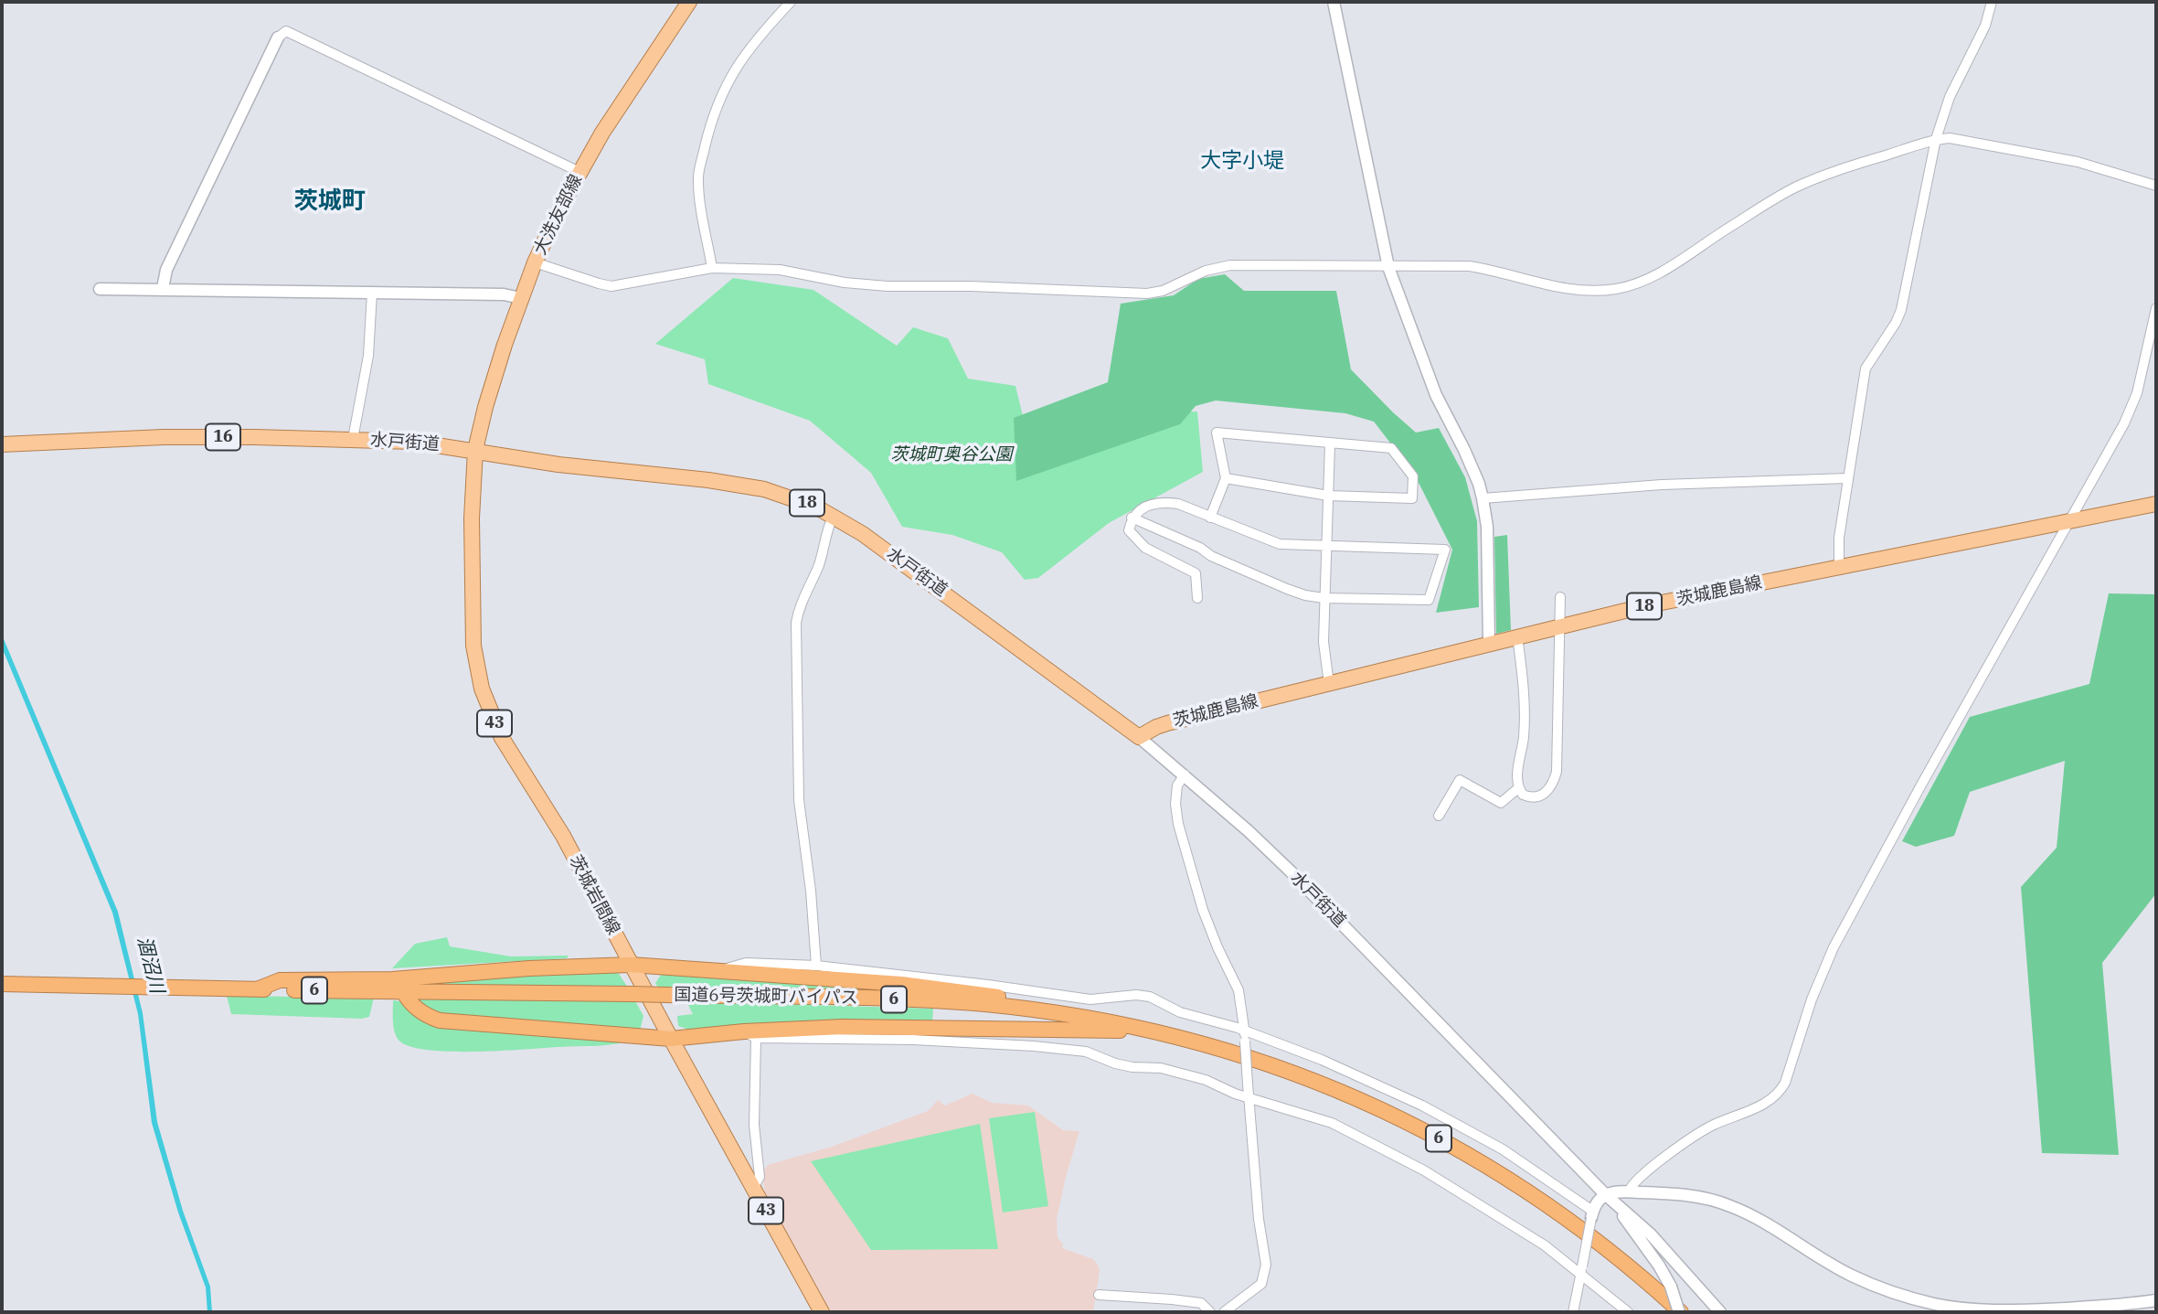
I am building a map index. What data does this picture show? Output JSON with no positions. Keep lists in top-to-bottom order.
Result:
{
  "streets": {
    "highway": ["6", "国道6号茨城町バイパス"],
    "main road": [
      "大洗友部線",
      "16",
      "水戸街道",
      "18",
      "茨城鹿島線",
      "43",
      "茨城岩間線"
    ]
  },
  "crossings": [
    ["大洗友部線", "水戸街道"],
    ["大洗友部線", "茨城岩間線"],
    ["水戸街道", "茨城鹿島線"],
    ["水戸街道", "茨城岩間線"],
    ["水戸街道", "国道6号茨城町バイパス"]
  ],
  "districts": ["大字小堤", "茨城町"],
  "water": ["涸沼川"],
  "parks": ["茨城町奥谷公園"]
}
